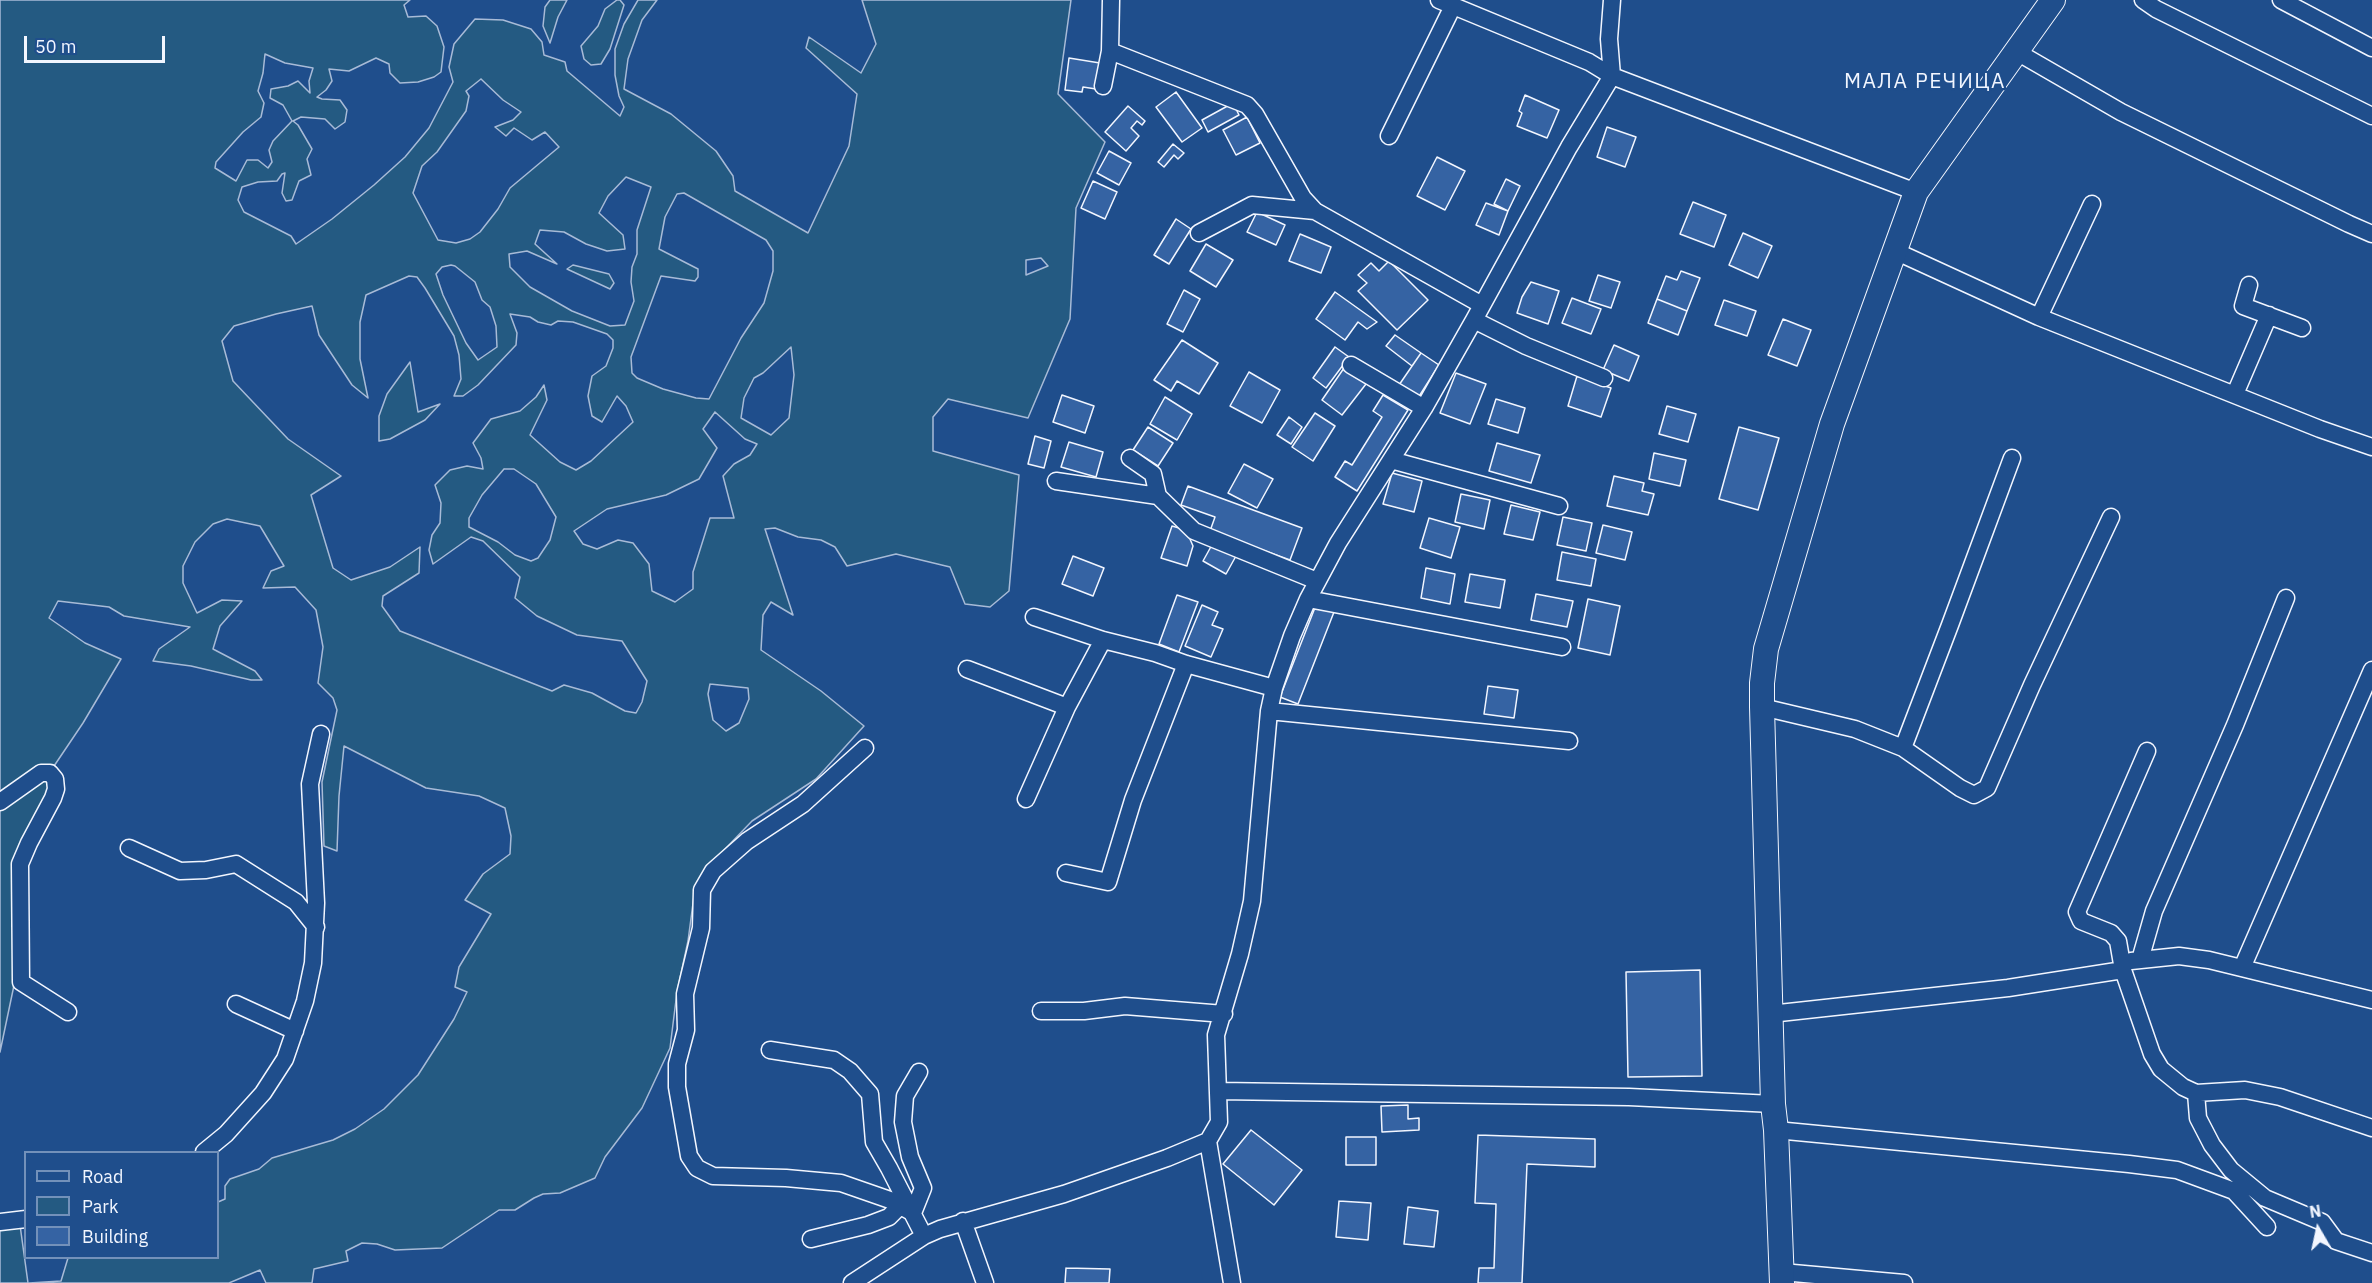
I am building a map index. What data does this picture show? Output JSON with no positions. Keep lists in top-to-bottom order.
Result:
{
  "districts": ["МАЛА РЕЧИЦА"],
  "legend": ["Road", "Park", "Building"],
  "scale_bar": "50 m",
  "north": "top"
}
